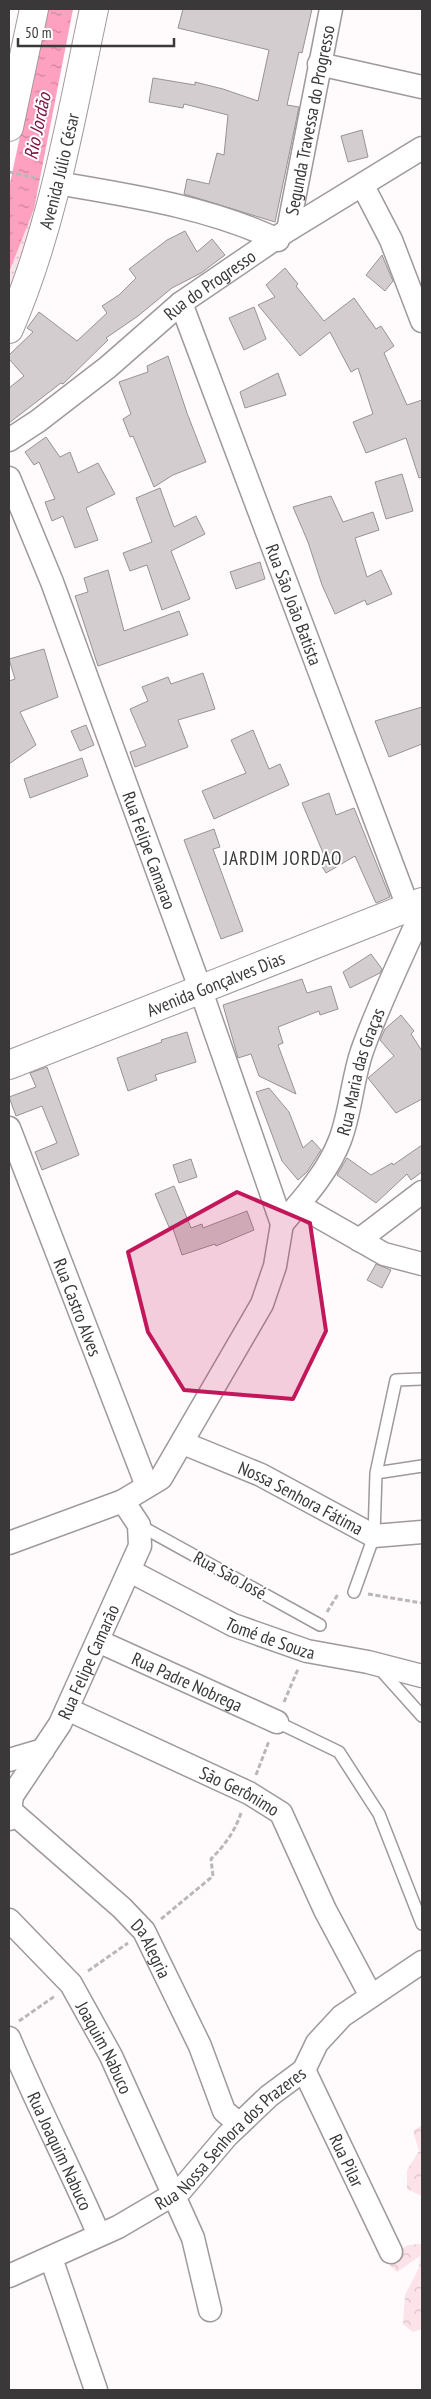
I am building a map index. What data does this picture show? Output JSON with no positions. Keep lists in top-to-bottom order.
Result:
{
  "streets": {
    "street": [
      "Segunda Travessa do Progresso",
      "Avenida Júlio César",
      "Rua do Progresso",
      "Rua São João Batista",
      "Rua Felipe Camarao",
      "Avenida Gonçalves Dias",
      "Rua Maria das Graças",
      "Rua Castro Alves",
      "Nossa Senhora Fátima",
      "Tomé de Souza",
      "Rua Felipe Camarão",
      "Rua Padre Nobrega",
      "São Gerônimo",
      "Da Alegria",
      "Joaquim Nabuco",
      "Rua Nossa Senhora dos Prazeres",
      "Rua Joaquim Nabuco",
      "Rua Pilar"
    ],
    "lane": ["Rua São José"]
  },
  "crossings": [
    ["Segunda Travessa do Progresso", "Rua do Progresso"],
    ["Rua do Progresso", "Rua São João Batista"],
    ["Rua São João Batista", "Avenida Gonçalves Dias"],
    ["Rua São João Batista", "Rua Maria das Graças"],
    ["Rua Felipe Camarao", "Avenida Gonçalves Dias"],
    ["Rua Felipe Camarao", "Rua Maria das Graças"],
    ["Avenida Gonçalves Dias", "Rua Maria das Graças"],
    ["Rua São José", "Rua Felipe Camarão"],
    ["Tomé de Souza", "Rua Felipe Camarão"],
    ["Rua Felipe Camarão", "Rua Padre Nobrega"],
    ["Rua Felipe Camarão", "São Gerônimo"],
    ["Rua Felipe Camarão", "Da Alegria"],
    ["São Gerônimo", "Rua Nossa Senhora dos Prazeres"],
    ["Da Alegria", "Rua Nossa Senhora dos Prazeres"],
    ["Joaquim Nabuco", "Rua Nossa Senhora dos Prazeres"],
    ["Rua Nossa Senhora dos Prazeres", "Rua Joaquim Nabuco"],
    ["Rua Nossa Senhora dos Prazeres", "Rua Pilar"]
  ],
  "districts": ["JARDIM JORDAO"],
  "water": ["Rio Jordão"],
  "scale_bar": "50 m"
}
